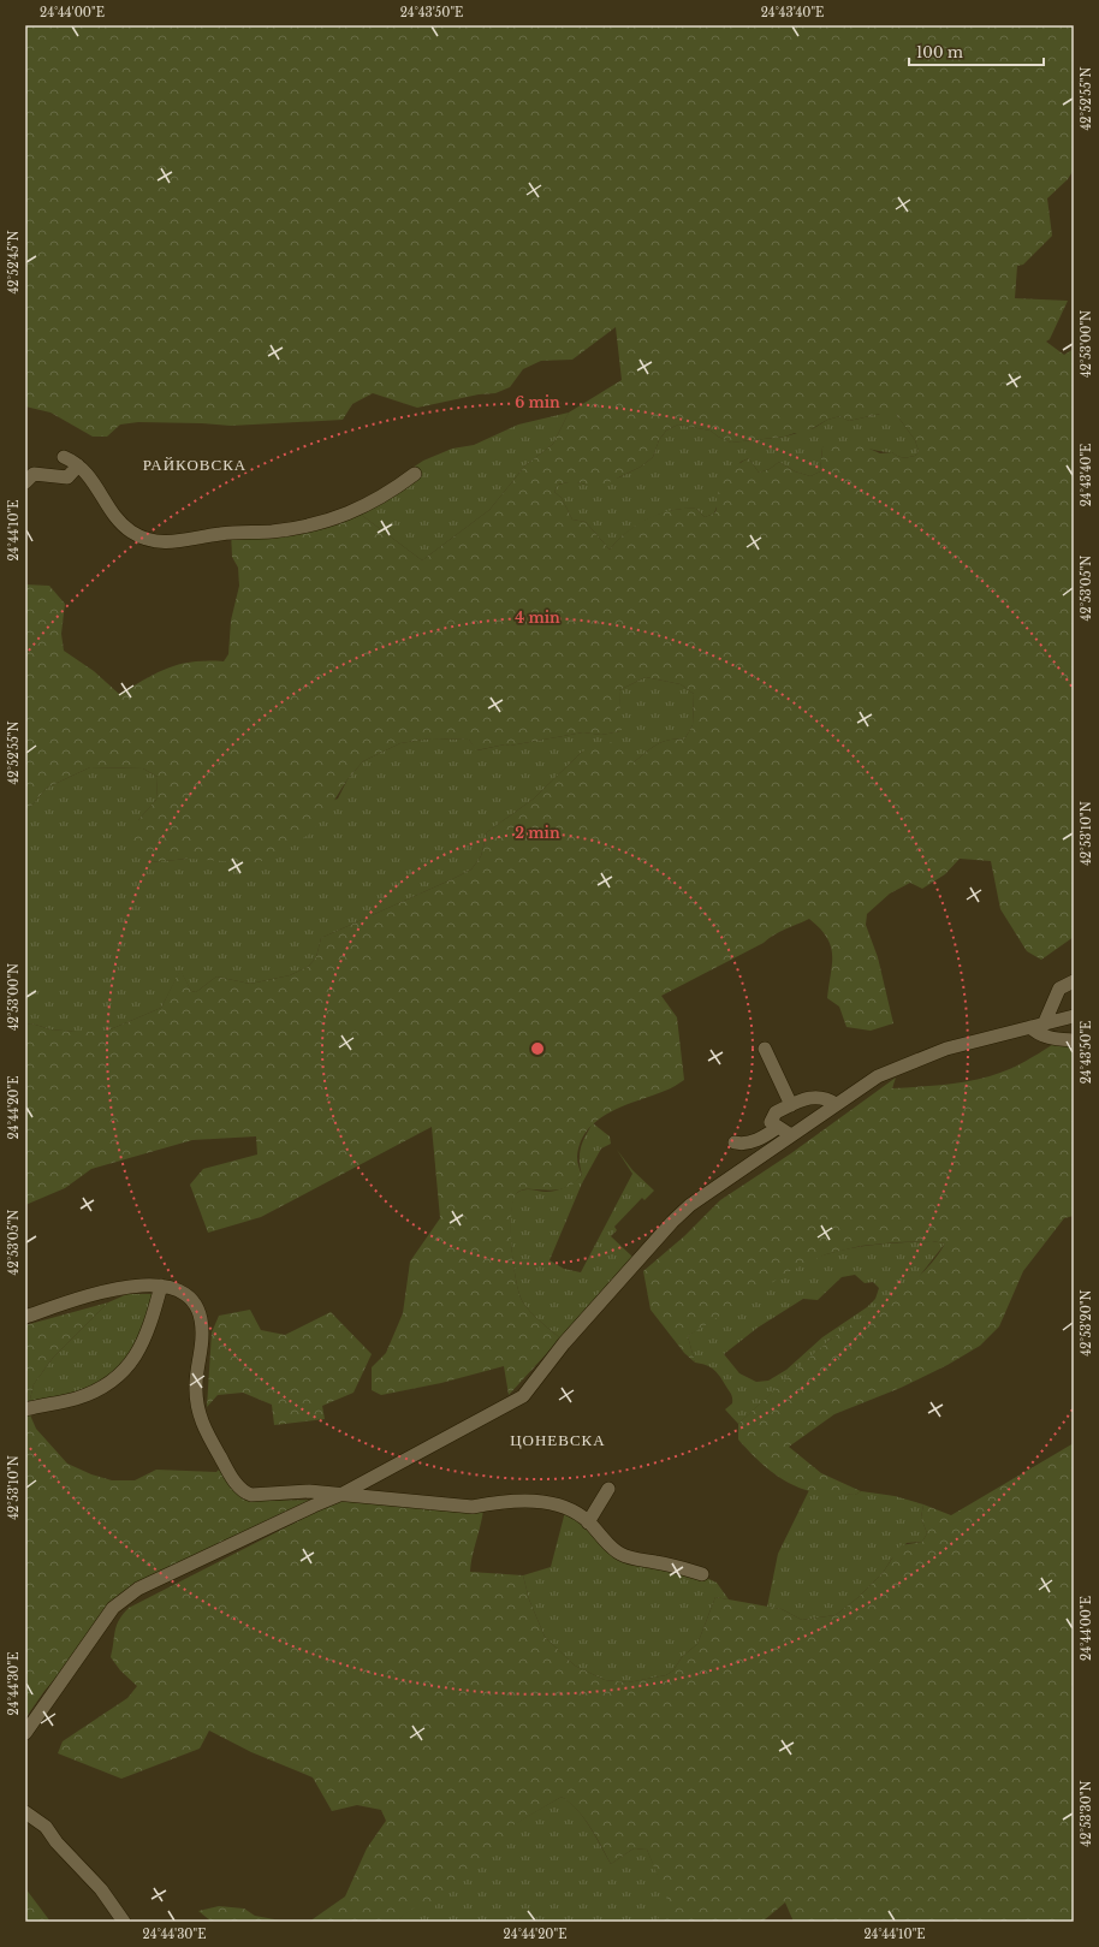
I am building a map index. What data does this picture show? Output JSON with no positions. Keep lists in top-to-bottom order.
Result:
{
  "districts": ["РАЙКОВСКА", "ЦОНЕВСКА"],
  "scale_bar": "100 m",
  "coordinates": [
    "24°44'00\"E",
    "24°43'50\"E",
    "24°43'40\"E",
    "42°52'55\"N",
    "42°52'45\"N",
    "42°53'00\"N",
    "24°44'10\"E",
    "42°53'05\"N",
    "42°53'10\"N",
    "24°44'20\"E",
    "42°53'20\"N",
    "24°44'30\"E",
    "42°53'30\"N"
  ],
  "rings": ["6 min", "4 min", "2 min"]
}
